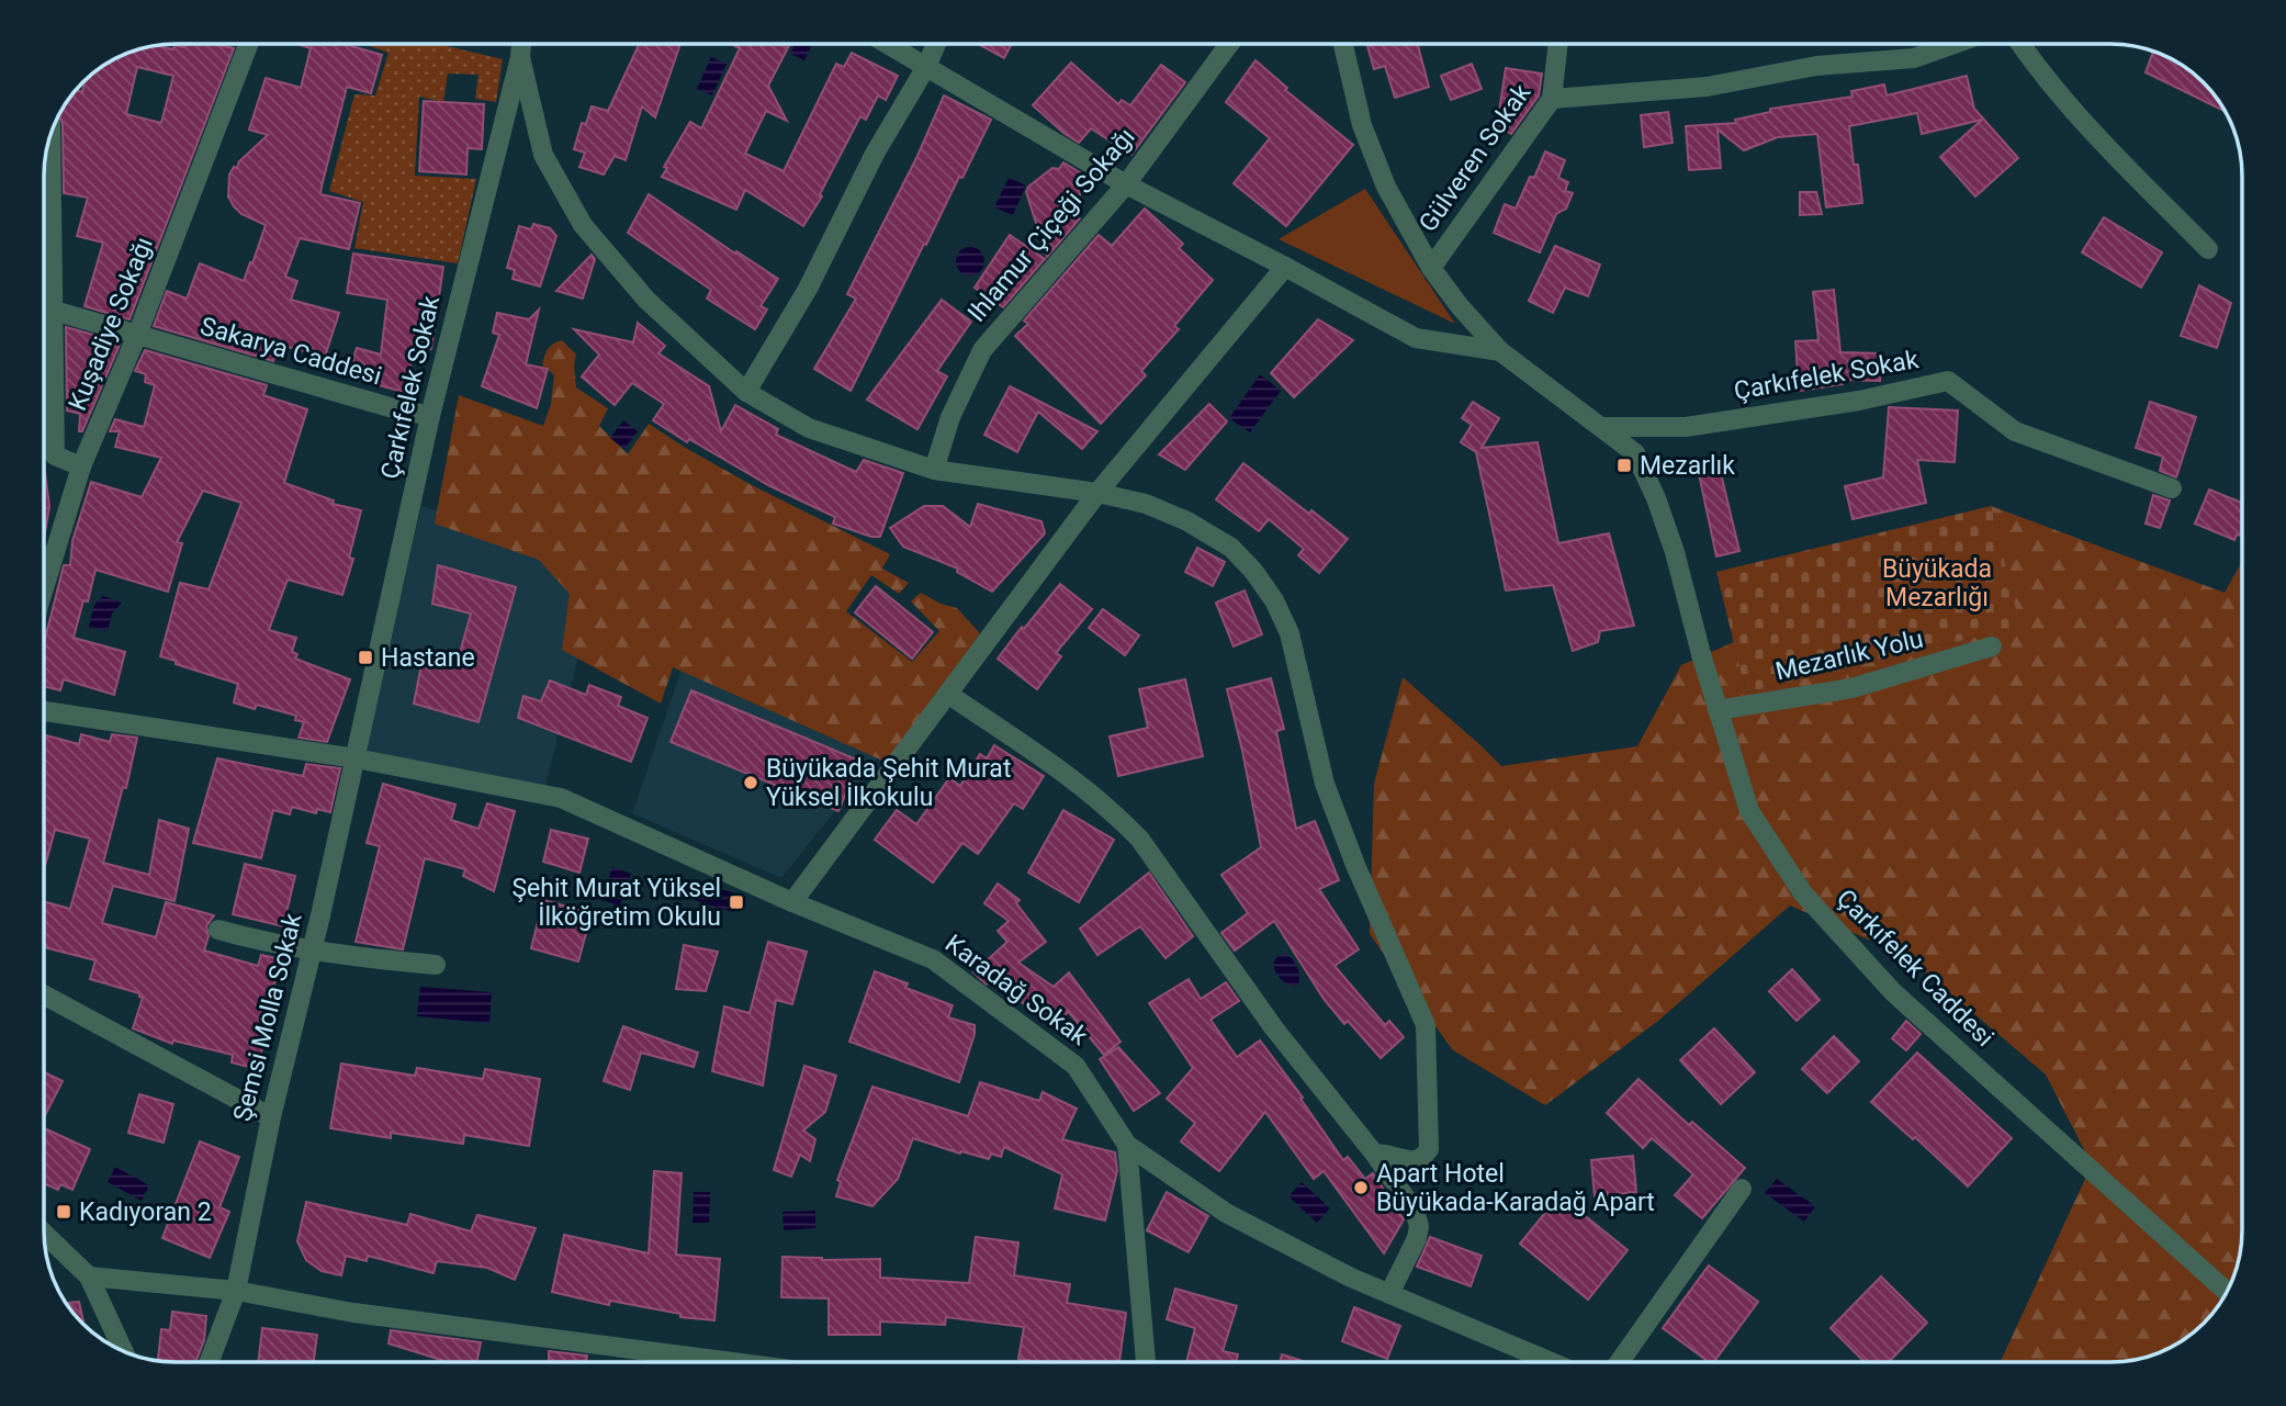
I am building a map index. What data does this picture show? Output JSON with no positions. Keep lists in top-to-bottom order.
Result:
{
  "streets": {
    "street": [
      "Gülveren Sokak",
      "Ihlamur Çiçeği Sokağı",
      "Kuşadiye Sokağı",
      "Sakarya Caddesi",
      "Çarkıfelek Sokak",
      "Mezarlık Yolu",
      "Çarkıfelek Caddesi",
      "Karadağ Sokak",
      "Şemsi Molla Sokak"
    ]
  },
  "crossings": [
    ["Gülveren Sokak", "Çarkıfelek Caddesi"],
    ["Kuşadiye Sokağı", "Sakarya Caddesi"],
    ["Sakarya Caddesi", "Çarkıfelek Sokak"],
    ["Çarkıfelek Sokak", "Çarkıfelek Caddesi"],
    ["Çarkıfelek Sokak", "Karadağ Sokak"],
    ["Çarkıfelek Sokak", "Şemsi Molla Sokak"],
    ["Mezarlık Yolu", "Çarkıfelek Caddesi"],
    ["Karadağ Sokak", "Şemsi Molla Sokak"]
  ],
  "parks": ["Büyükada Mezarlığı"],
  "places": {
    "transit": [
      "Mezarlık",
      "Hastane",
      "Şehit Murat Yüksel İlköğretim Okulu",
      "Kadıyoran 2"
    ],
    "other": ["Büyükada Şehit Murat Yüksel İlkokulu", "Apart Hotel Büyükada-Karadağ Apart"]
  }
}
